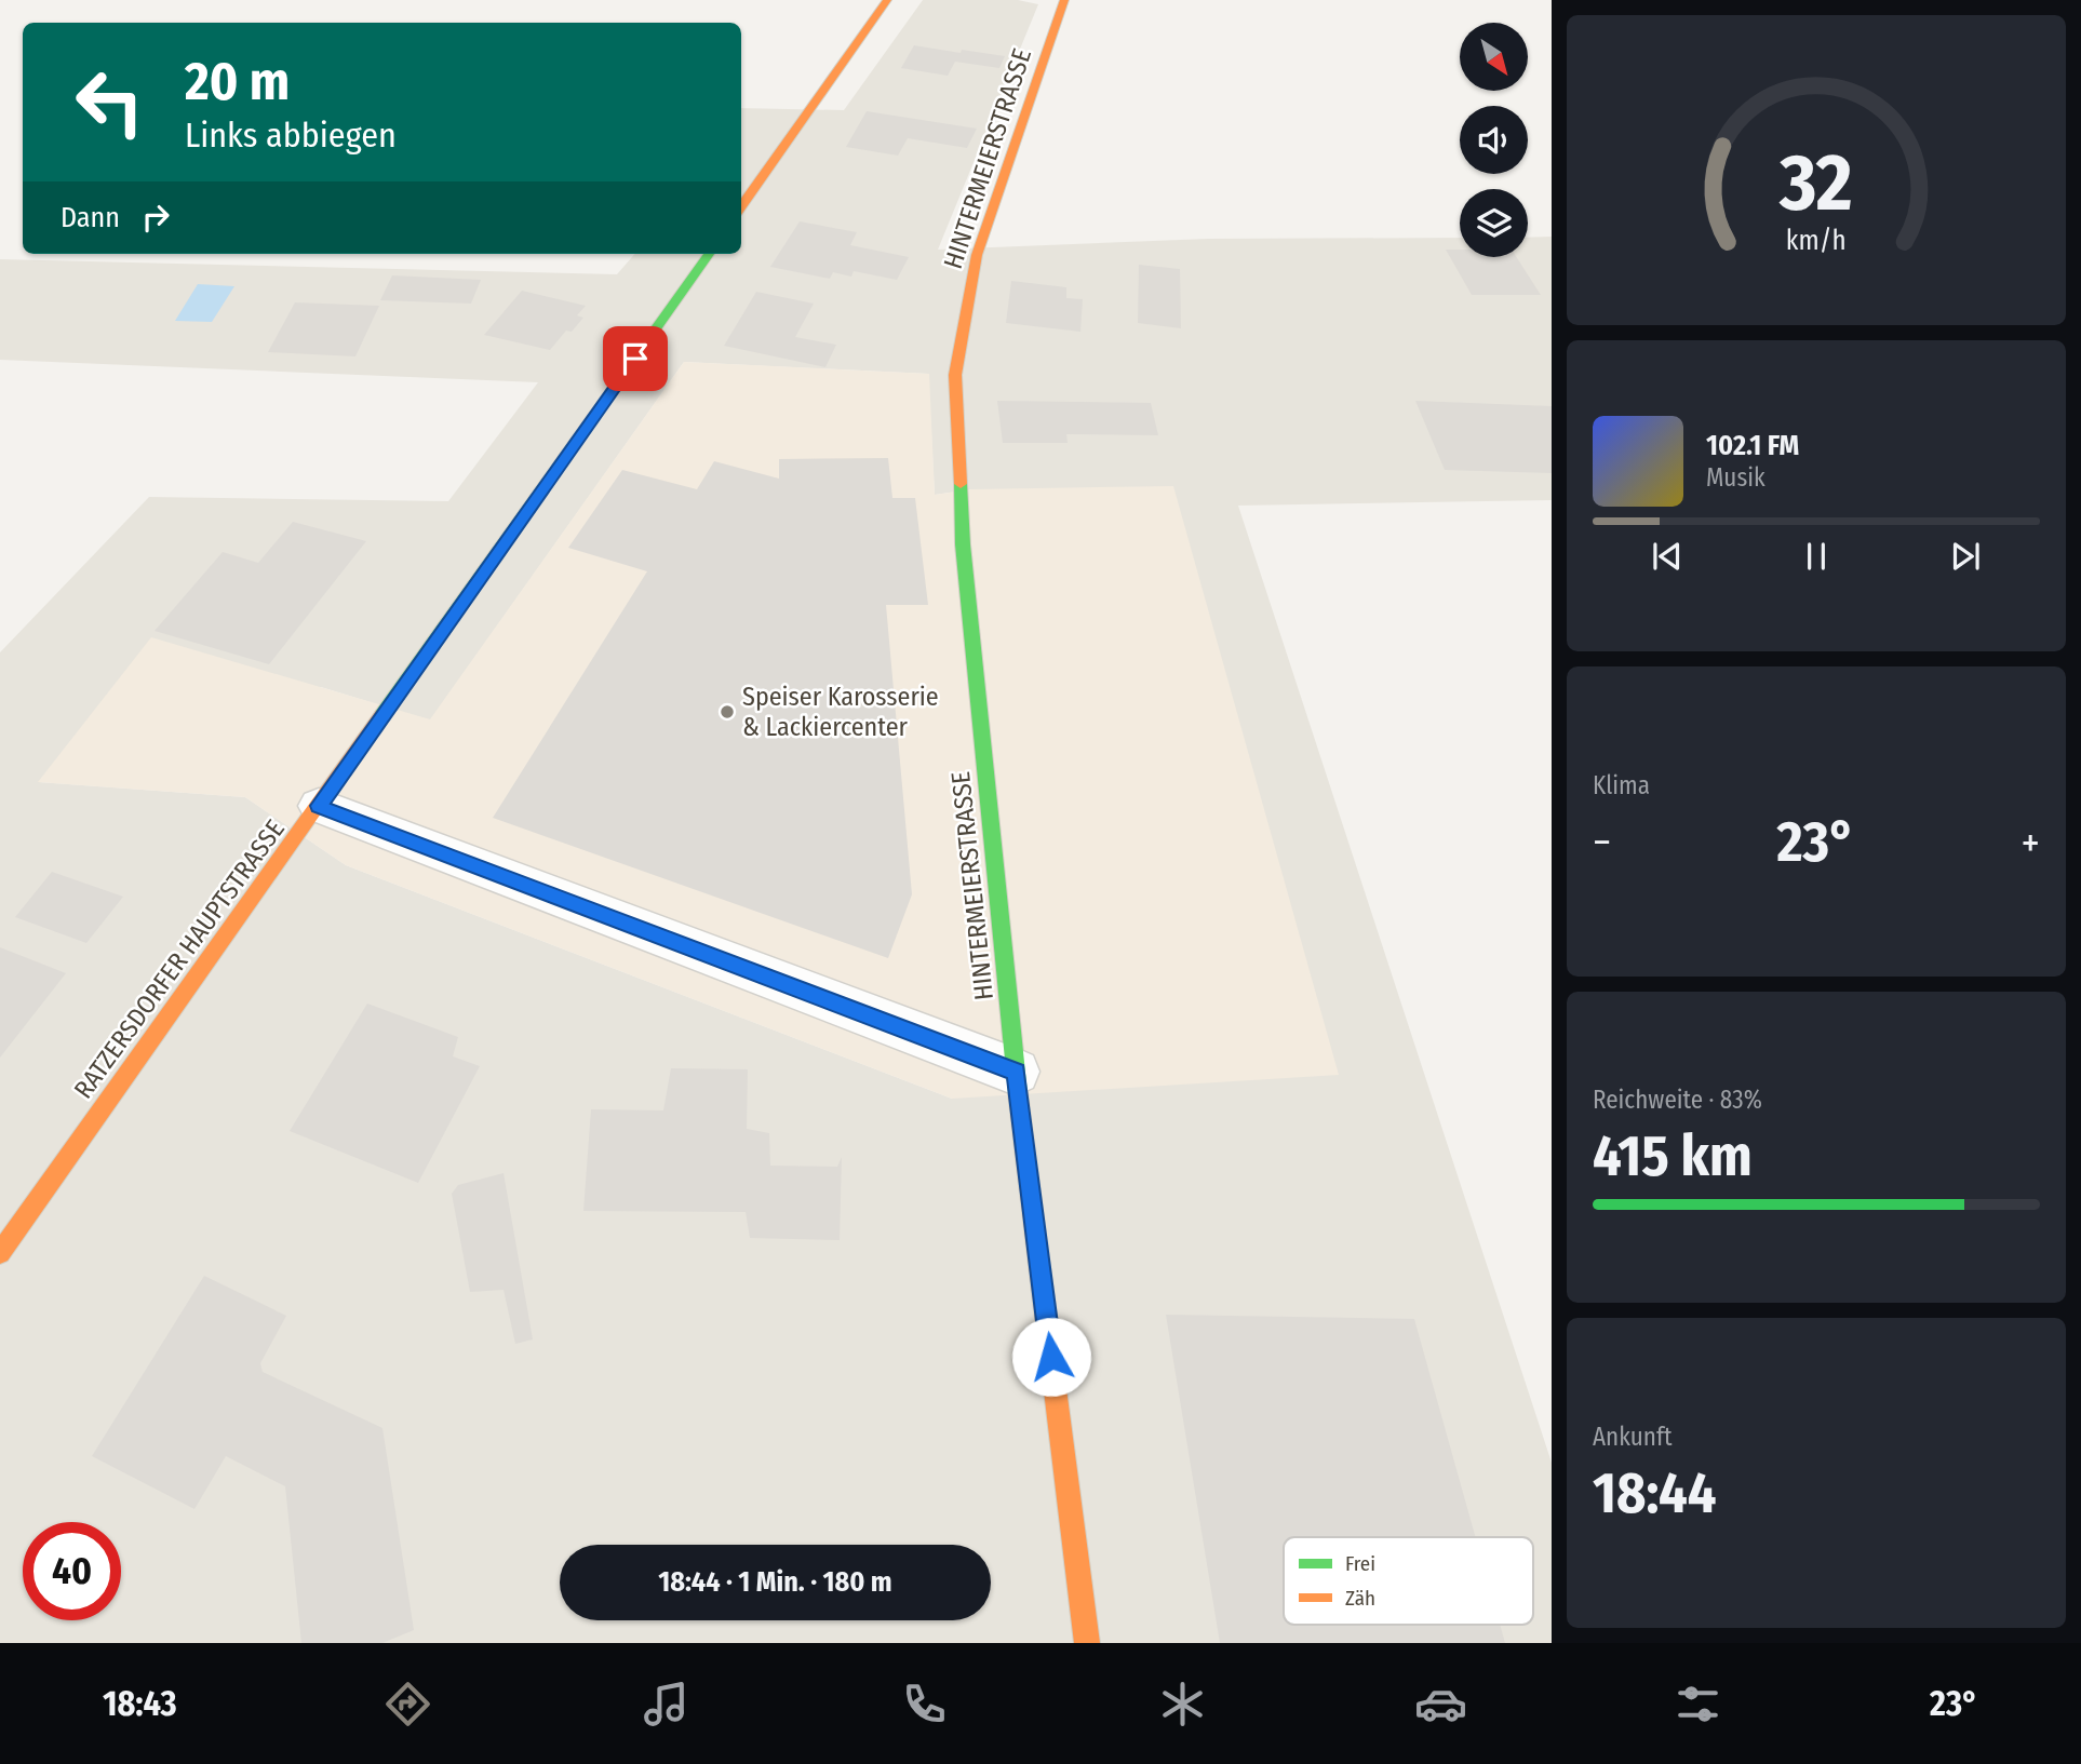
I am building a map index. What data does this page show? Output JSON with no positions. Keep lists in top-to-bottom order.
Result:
{
  "streets": {
    "street": ["HINTERMEIERSTRASSE", "RATZERSDORFER HAUPTSTRASSE"]
  },
  "places": ["Speiser Karosserie & Lackiercenter"],
  "legend": ["Frei", "Zäh"],
  "north": "bottom right",
  "page": {
    "turn": ["20 m", "Links abbiegen"],
    "then": "Dann",
    "song": ["102.1 FM", "Musik"],
    "tile": [
      "Klima",
      ["Reichweite · 83%", "415 km"],
      ["Ankunft", "18:44"]
    ],
    "heat": ["−", "23°", "+"],
    "limit": "40",
    "trip": "18:44 · 1 Min. · 180 m",
    "tabs": ["18:43", "23°"],
    "gauge": ["32", "km/h"]
  }
}
